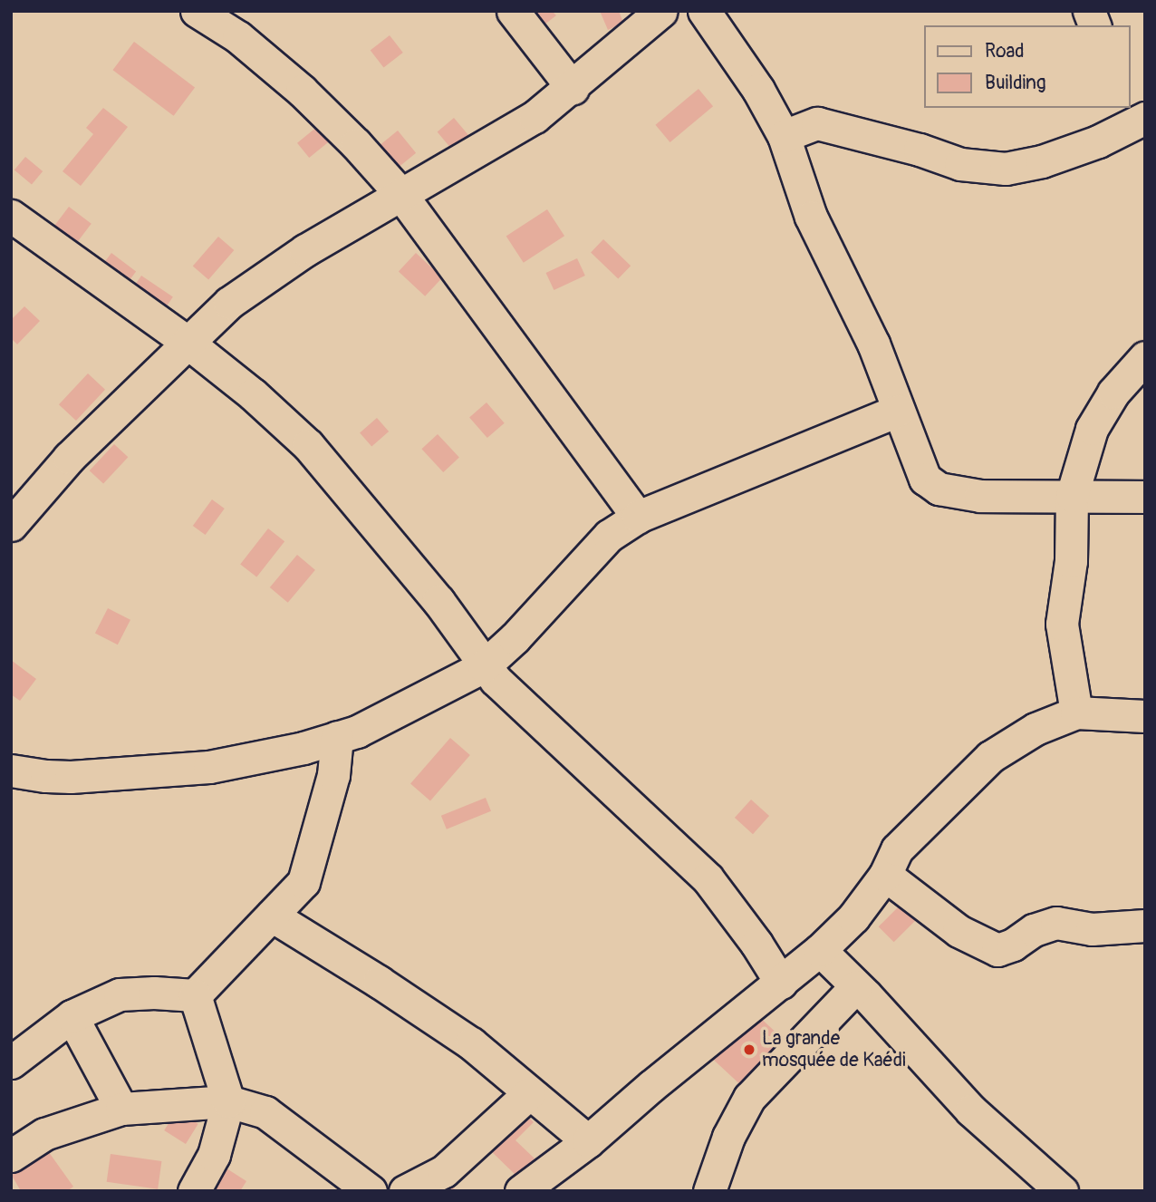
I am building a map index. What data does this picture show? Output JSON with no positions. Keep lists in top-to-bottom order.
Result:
{
  "places": ["La grande mosquée de Kaédi"],
  "legend": ["Road", "Building"]
}
